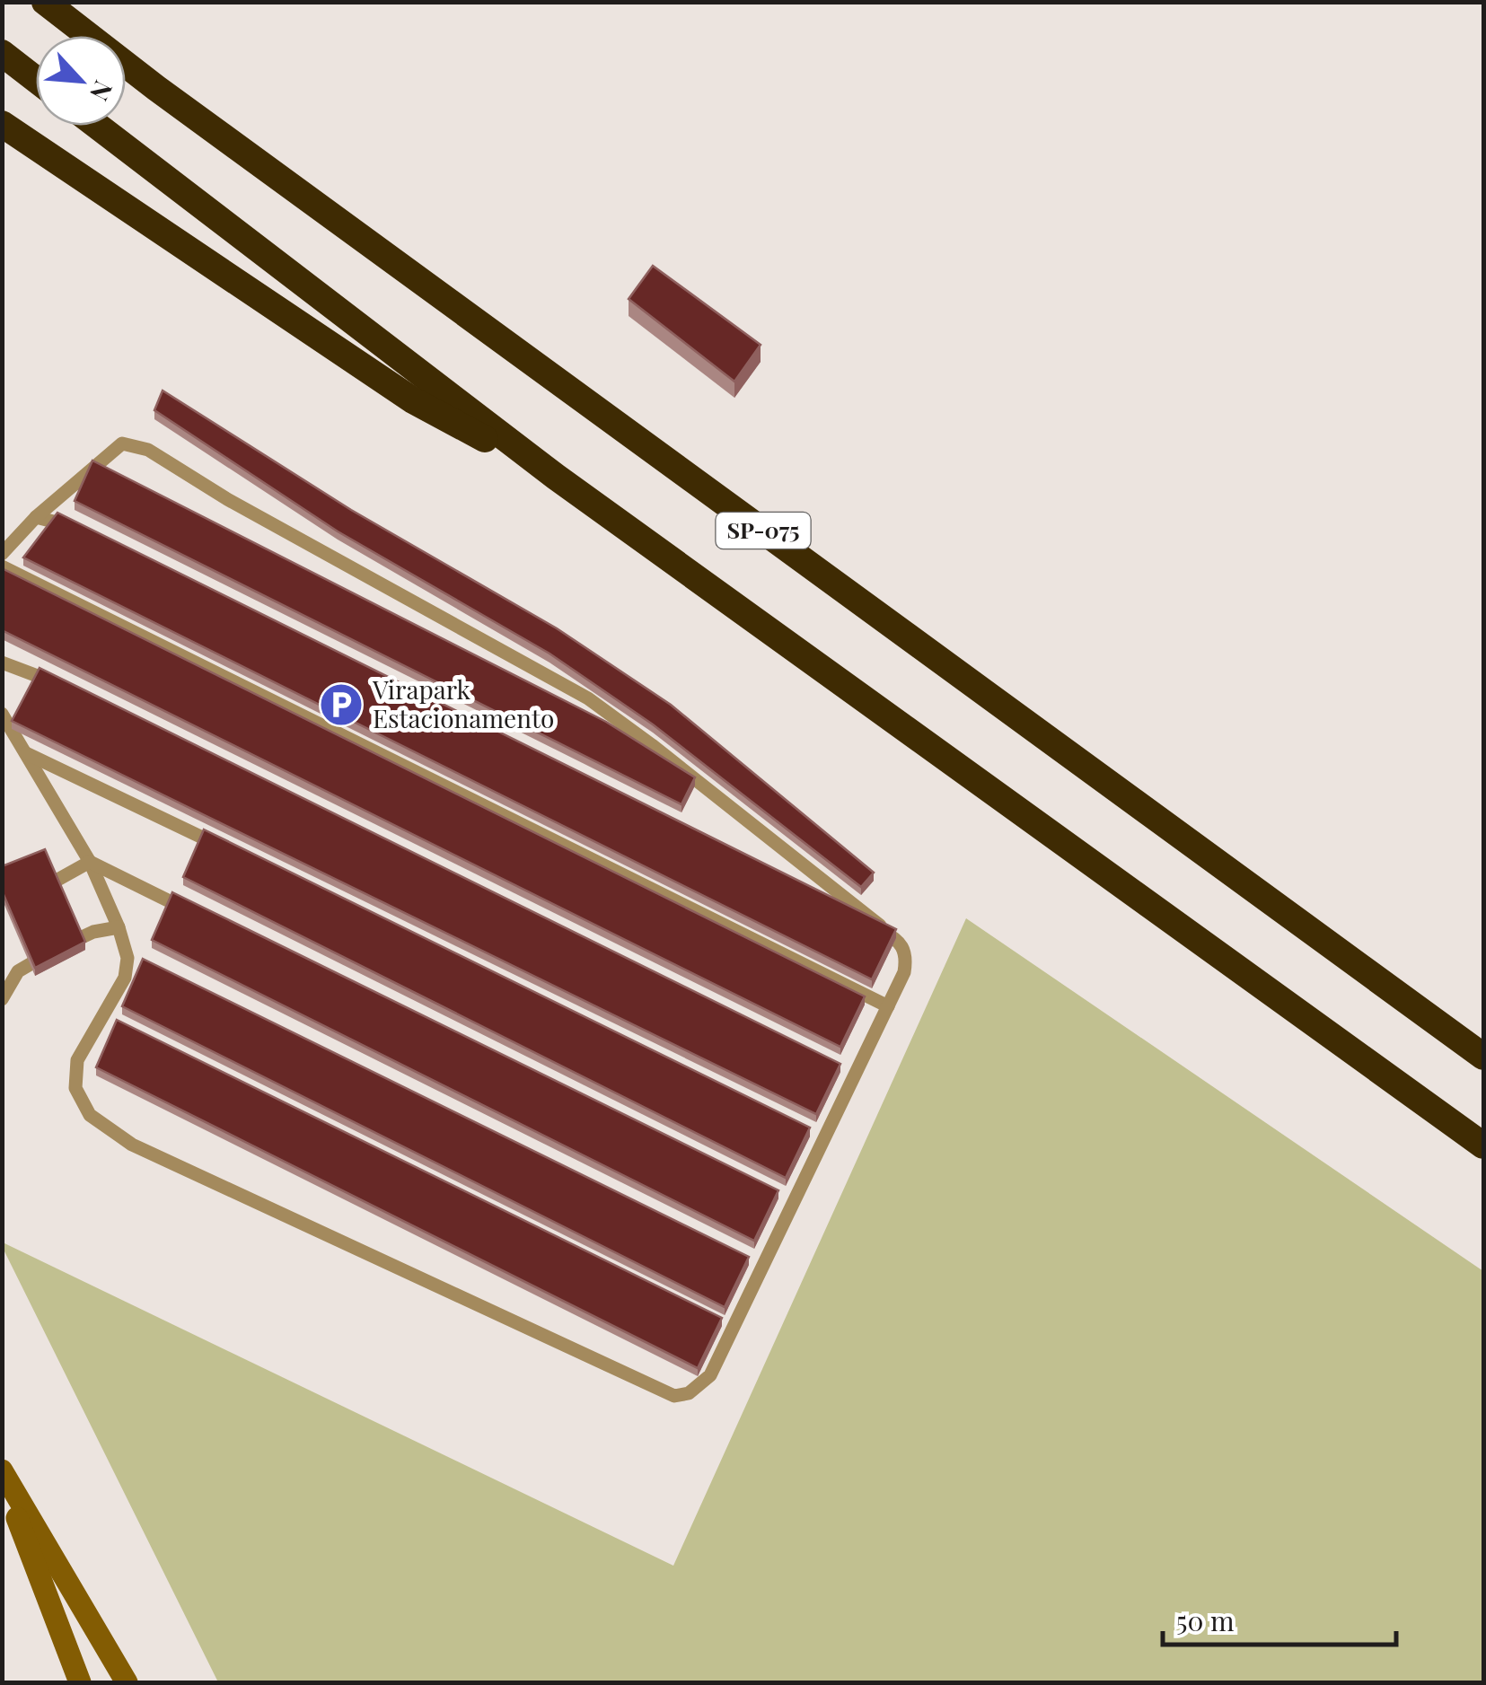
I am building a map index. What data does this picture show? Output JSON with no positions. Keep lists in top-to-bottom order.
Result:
{
  "streets": {
    "highway": ["SP-075"]
  },
  "places": {
    "parking": ["Virapark Estacionamento"]
  },
  "scale_bar": "50 m",
  "north": "bottom right"
}
